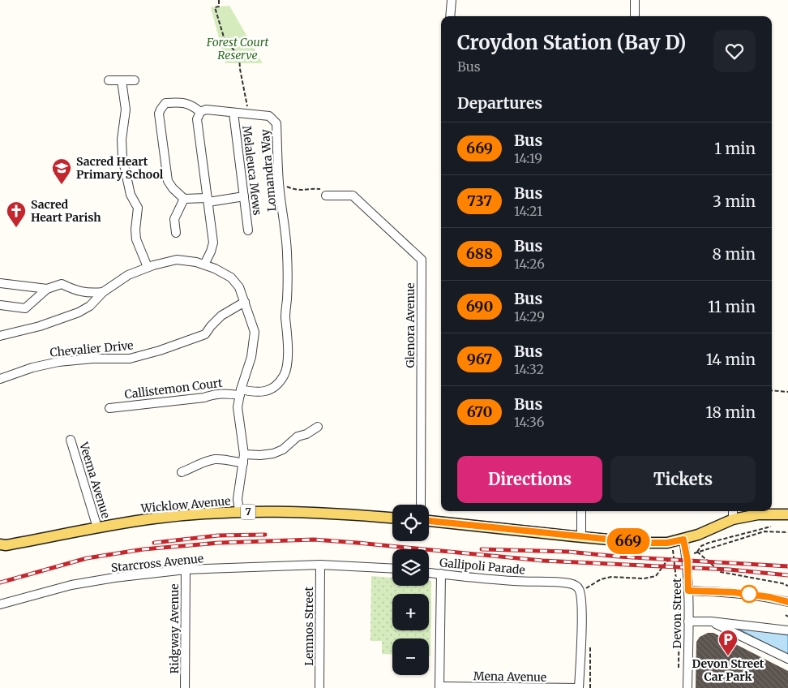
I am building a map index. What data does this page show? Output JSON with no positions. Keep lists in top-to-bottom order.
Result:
{
  "streets": {
    "main road": ["Wicklow Avenue", "7"],
    "street": [
      "Melaleuca Mews",
      "Lomandra Way",
      "Glenora Avenue",
      "Chevalier Drive",
      "Callistemon Court",
      "Veema Avenue",
      "Starcross Avenue",
      "Gallipoli Parade",
      "Devon Street",
      "Lemnos Street",
      "Ridgway Avenue",
      "Mena Avenue"
    ]
  },
  "crossings": [
    ["Melaleuca Mews", "Lomandra Way"],
    ["Lomandra Way", "Callistemon Court"],
    ["Veema Avenue", "Wicklow Avenue"],
    ["Starcross Avenue", "Lemnos Street"],
    ["Starcross Avenue", "Ridgway Avenue"]
  ],
  "parks": ["Forest Court Reserve"],
  "places": {
    "school or university": ["Sacred Heart Primary School"],
    "church": ["Sacred Heart Parish"],
    "parking": ["Devon Street Car Park"]
  },
  "lines": ["bus line 669"],
  "page": {
    "on_map": "669",
    "heading": [
      ["Croydon Station (Bay D)", "Bus"],
      "Departures"
    ],
    "list": [
      {
        "mark": "669",
        "name": "Bus",
        "note": "14:19",
        "value": "1 min"
      },
      {
        "mark": "737",
        "name": "Bus",
        "note": "14:21",
        "value": "3 min"
      },
      {
        "mark": "688",
        "name": "Bus",
        "note": "14:26",
        "value": "8 min"
      },
      {
        "mark": "690",
        "name": "Bus",
        "note": "14:29",
        "value": "11 min"
      },
      {
        "mark": "967",
        "name": "Bus",
        "note": "14:32",
        "value": "14 min"
      },
      {
        "mark": "670",
        "name": "Bus",
        "note": "14:36",
        "value": "18 min"
      }
    ],
    "buttons": ["Directions", "Tickets"],
    "map_buttons": ["+", "−"]
  }
}
